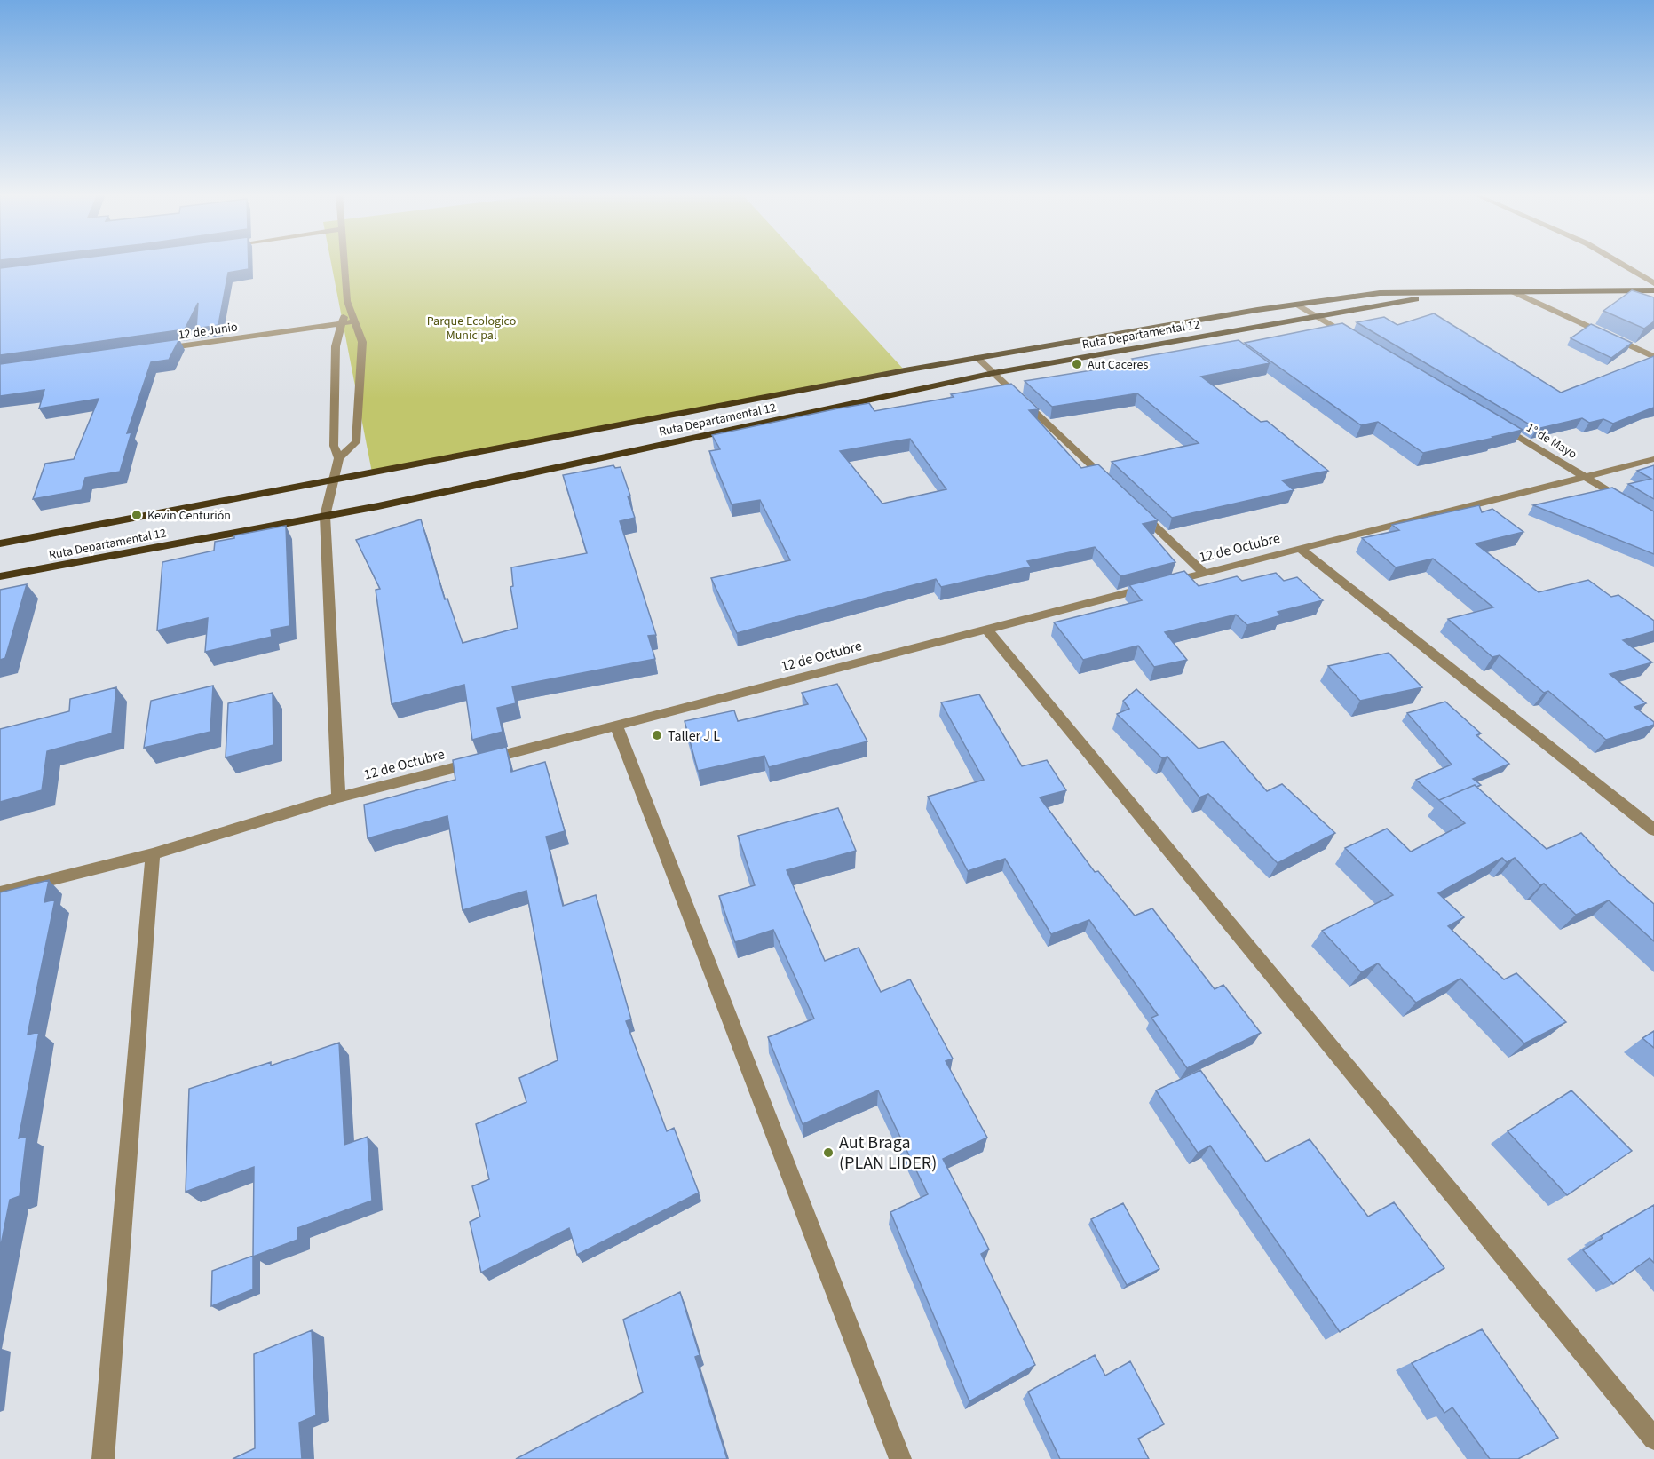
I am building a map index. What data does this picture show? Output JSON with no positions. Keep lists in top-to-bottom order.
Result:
{
  "streets": {
    "main road": ["Ruta Departamental 12"],
    "street": ["12 de Junio", "1° de Mayo", "12 de Octubre"]
  },
  "crossings": [
    ["1° de Mayo", "12 de Octubre"]
  ],
  "parks": ["Parque Ecologico Municipal"],
  "places": [
    "Aut Caceres",
    "Kevin Centurión",
    "Taller J L",
    "Aut Braga (PLAN LIDER)"
  ]
}
